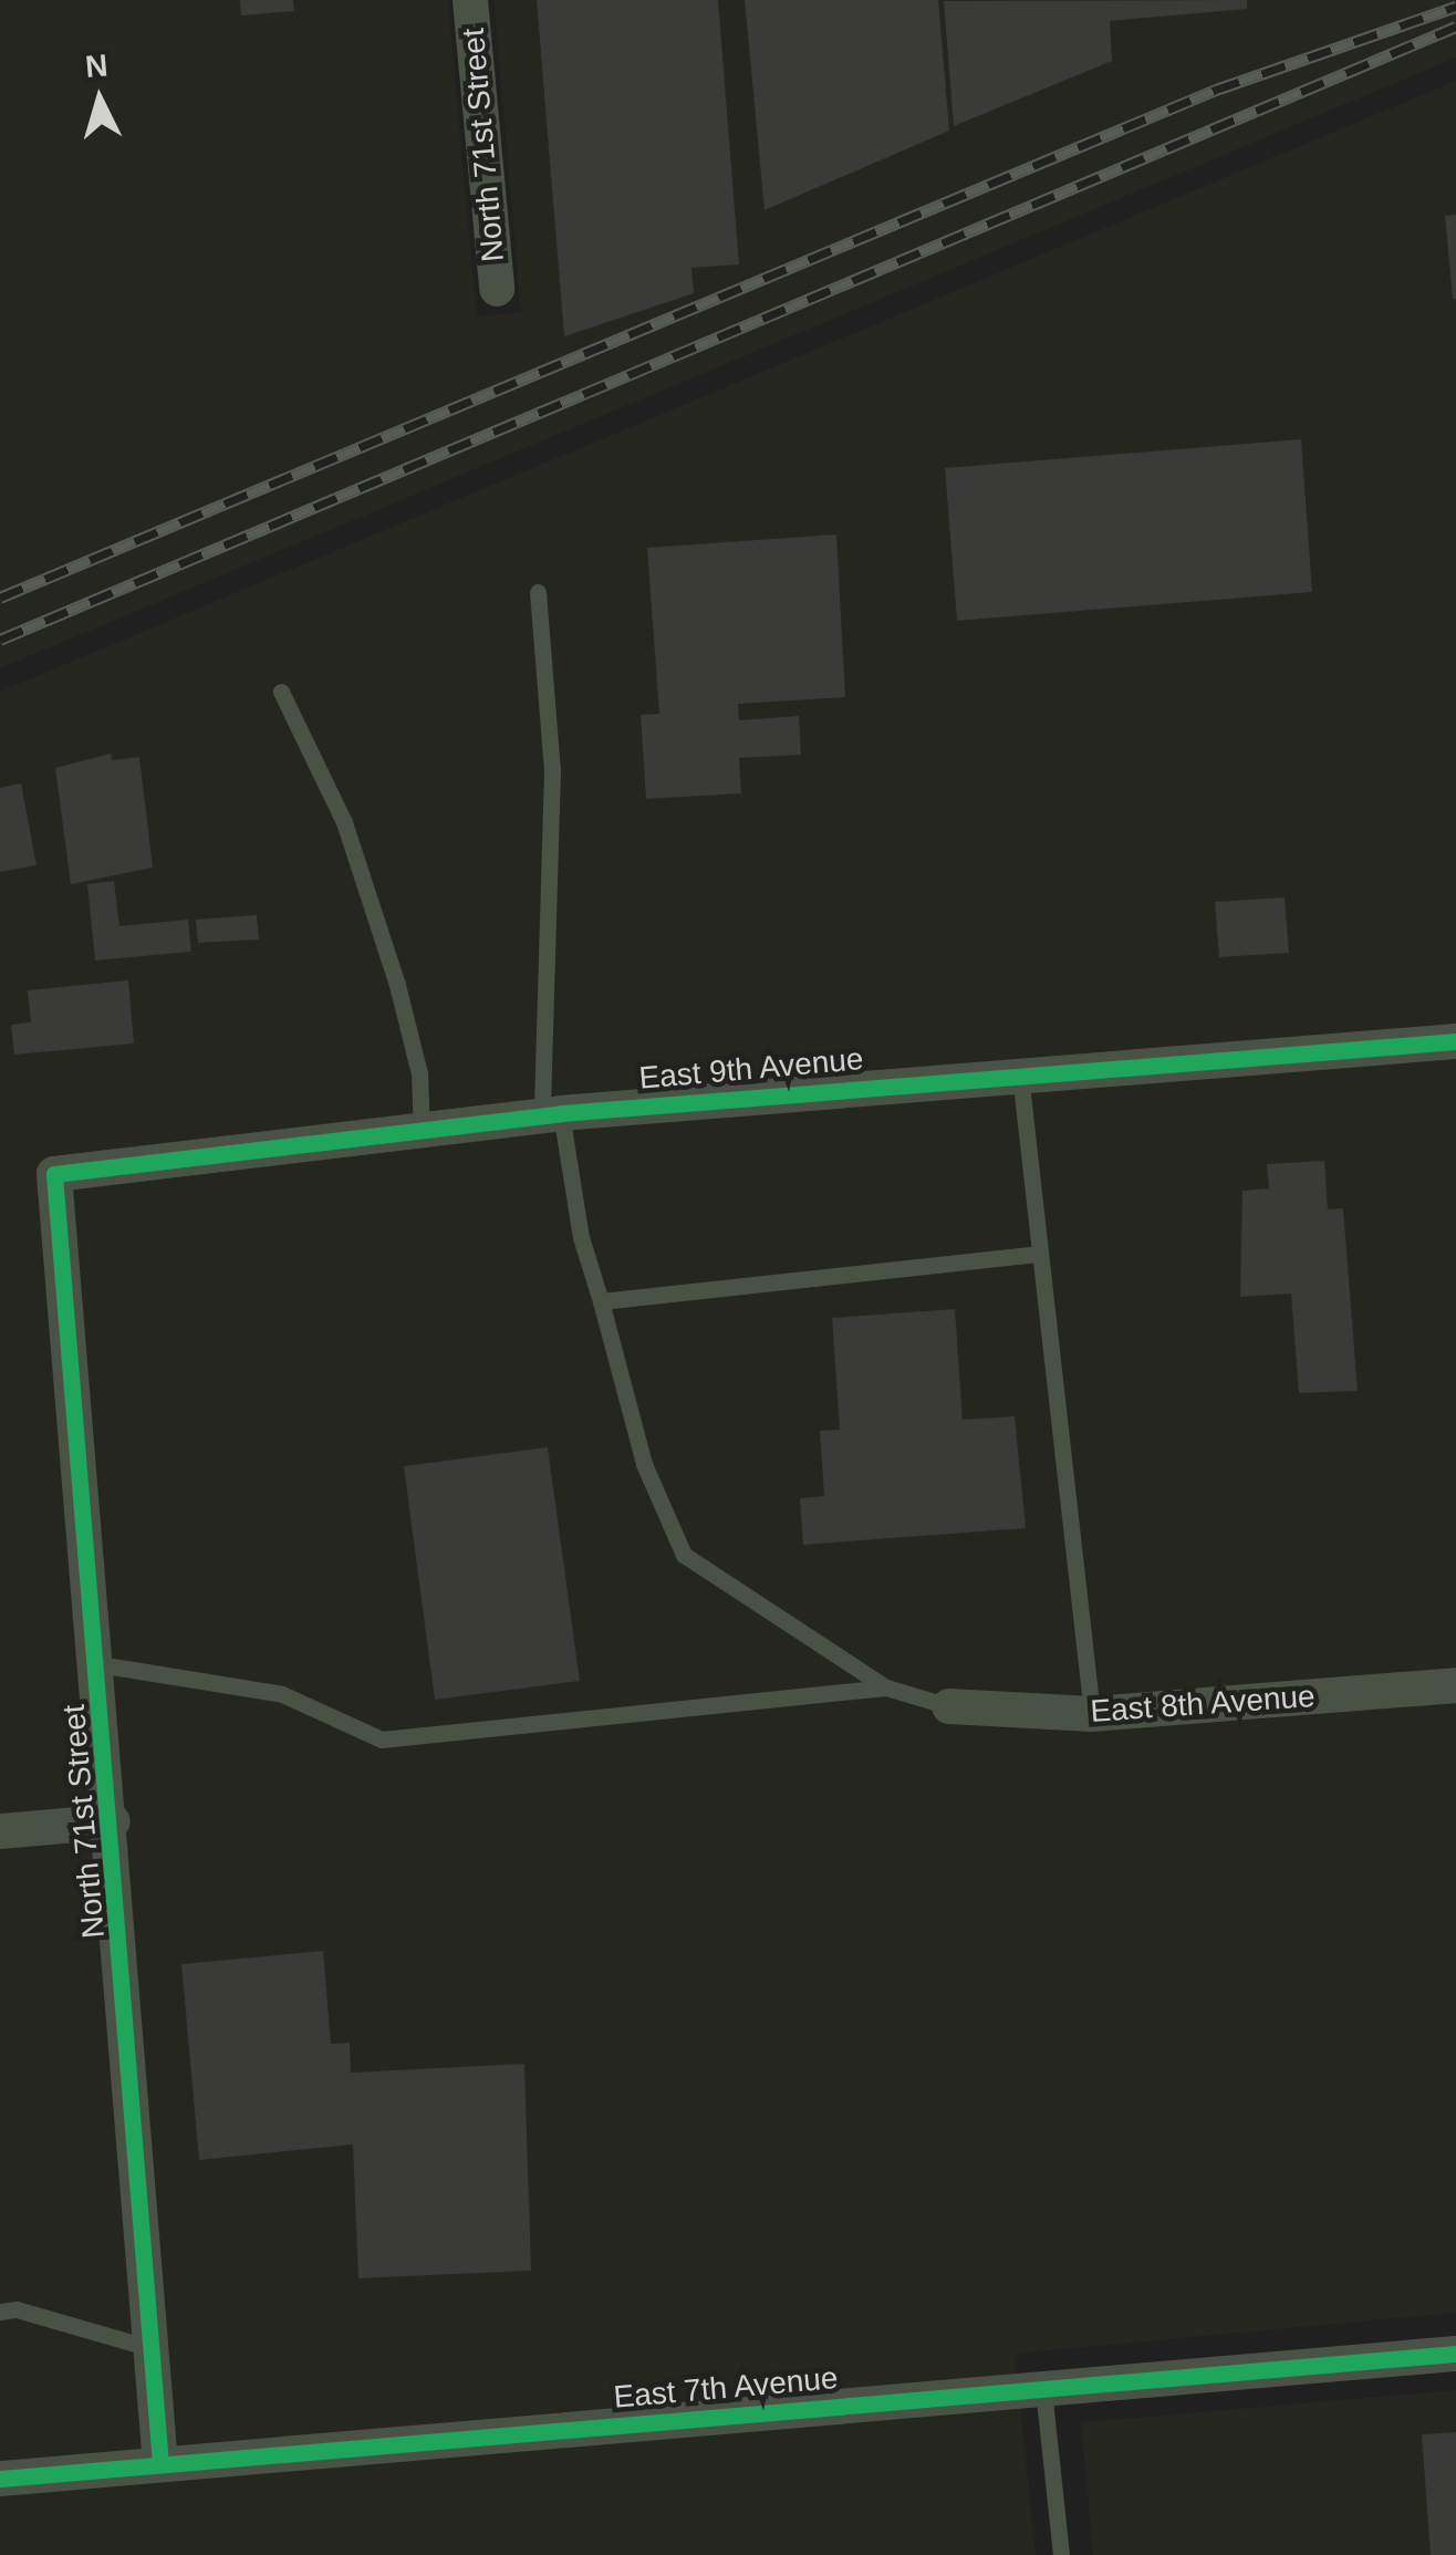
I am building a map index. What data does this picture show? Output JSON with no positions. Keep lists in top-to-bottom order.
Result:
{
  "streets": {
    "street": [
      "North 71st Street",
      "East 9th Avenue",
      "East 8th Avenue",
      "East 7th Avenue"
    ]
  },
  "crossings": [
    ["North 71st Street", "East 9th Avenue"],
    ["North 71st Street", "East 7th Avenue"]
  ],
  "north": "top"
}
